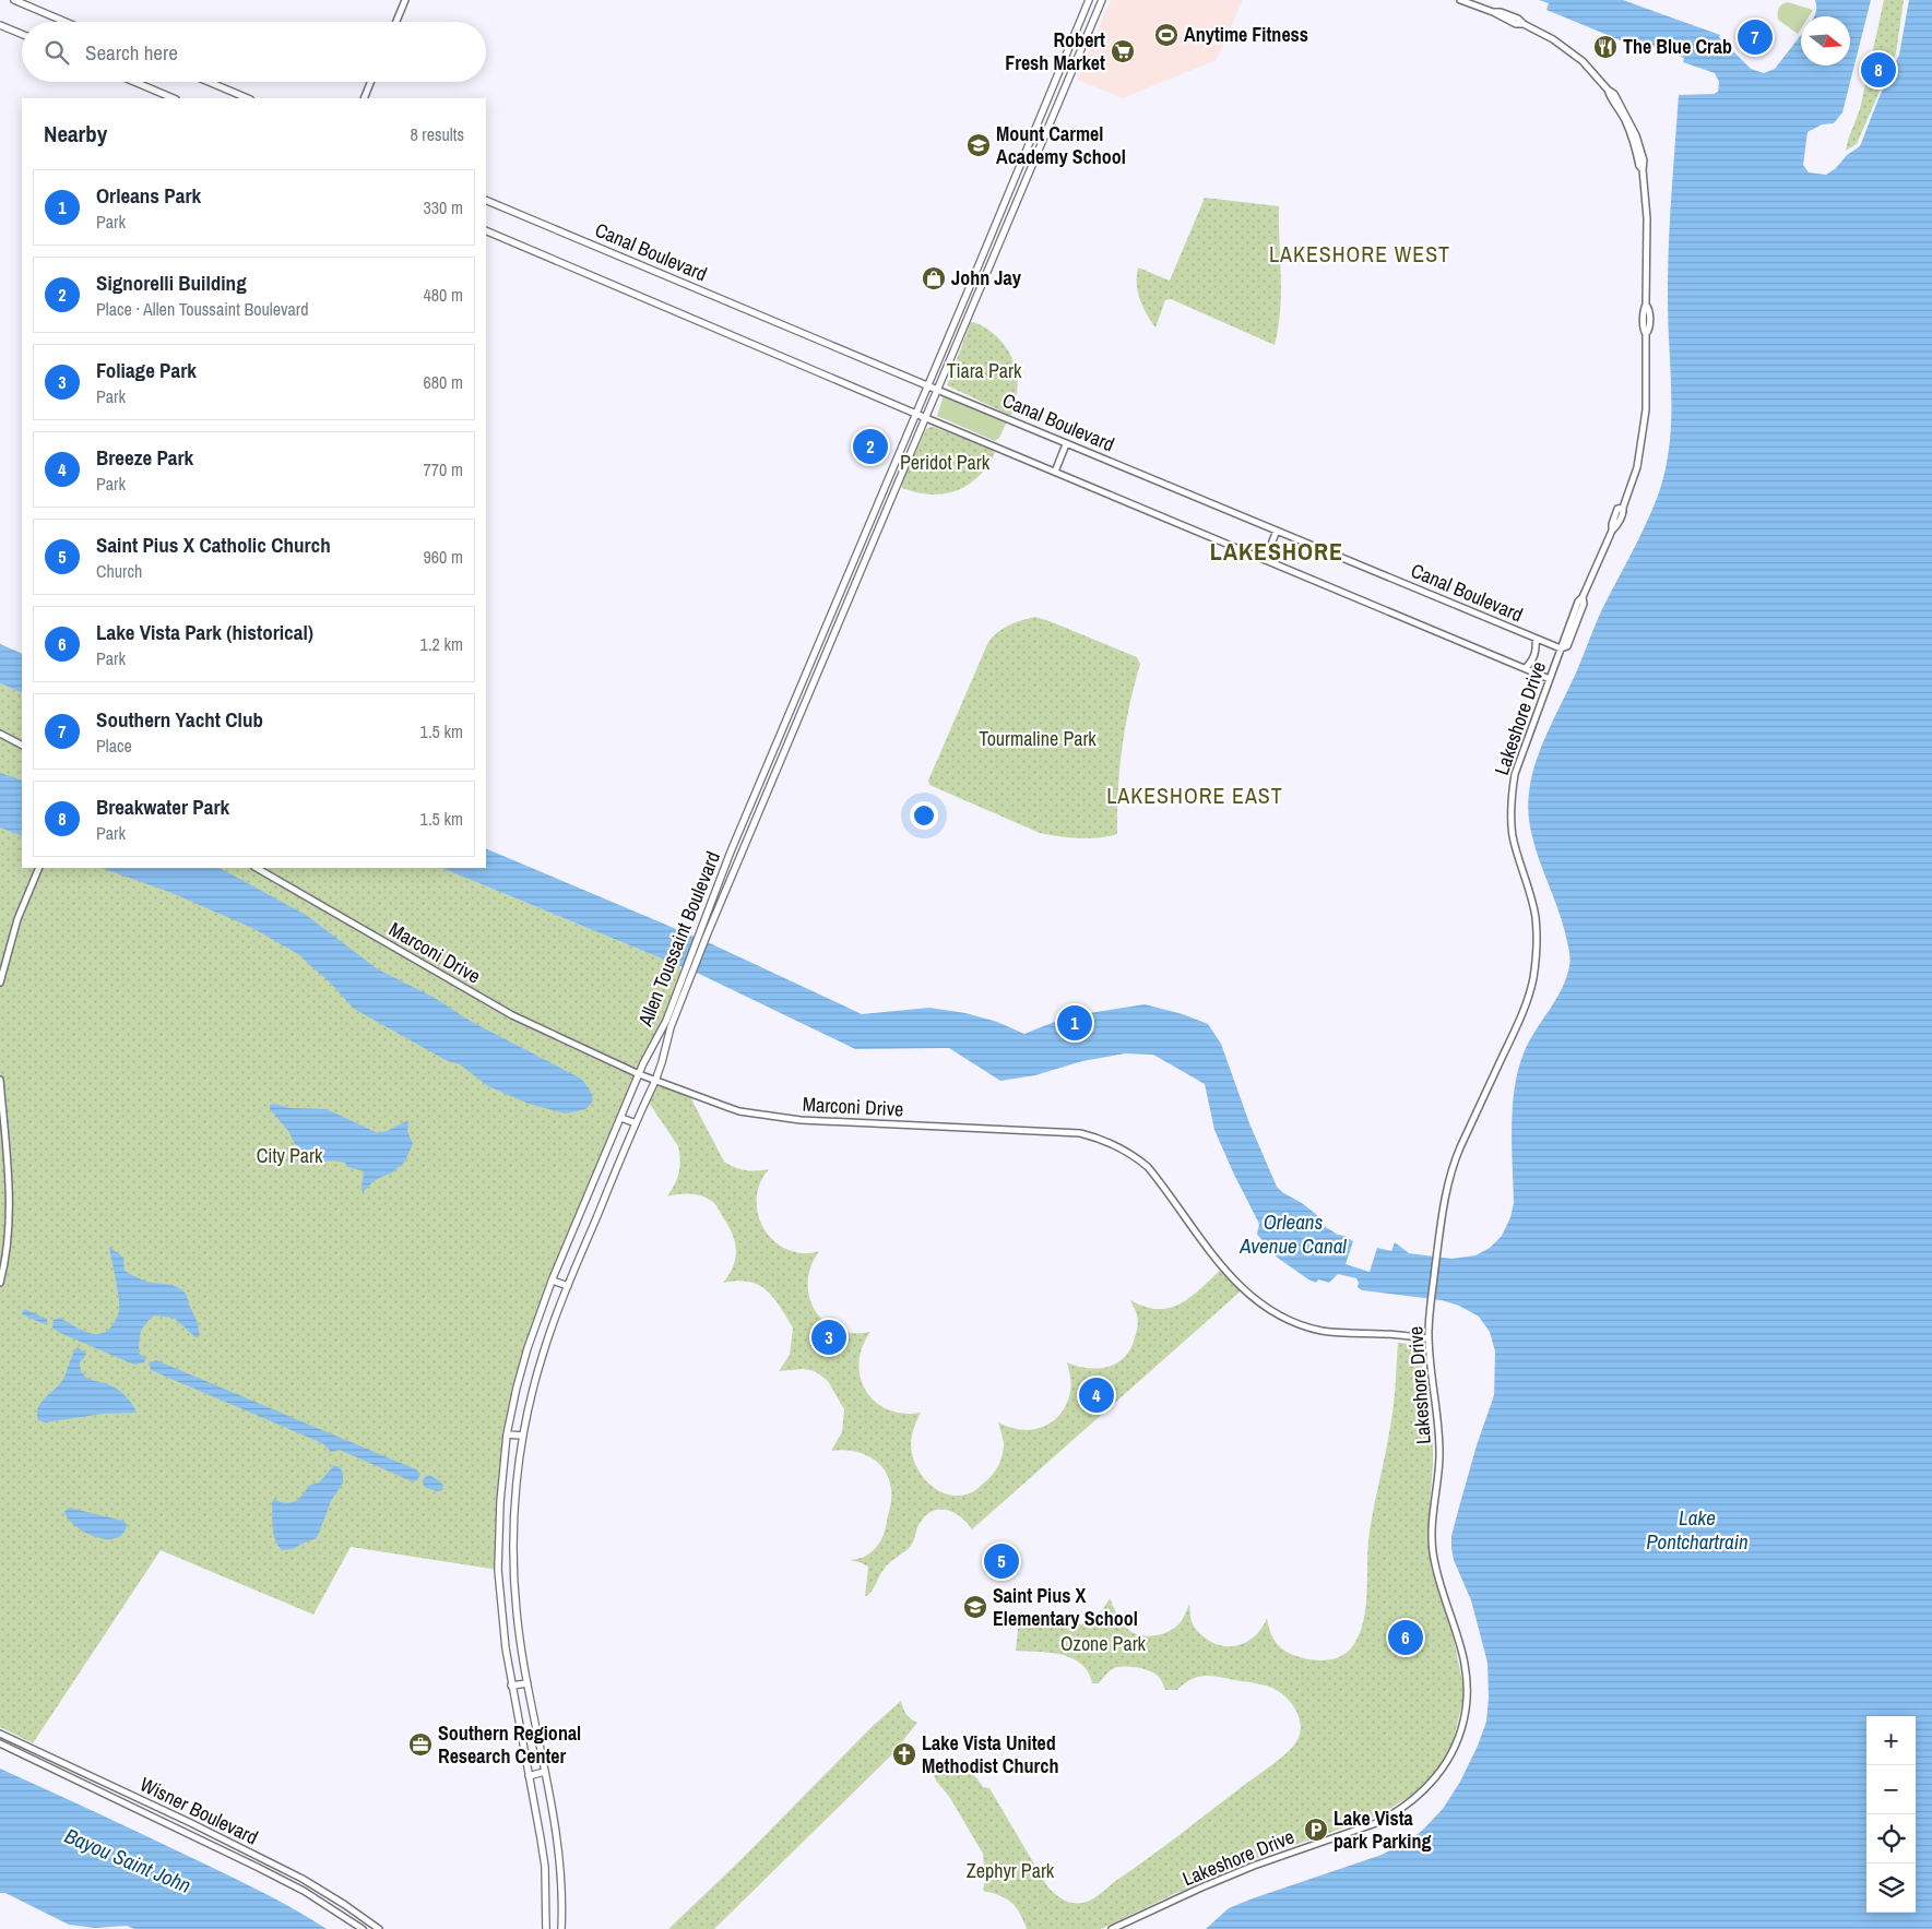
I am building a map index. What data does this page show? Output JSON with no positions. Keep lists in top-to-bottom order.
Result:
{
  "streets": {
    "main road": ["Canal Boulevard", "Allen Toussaint Boulevard"],
    "street": ["Lakeshore Drive", "Marconi Drive", "Wisner Boulevard"]
  },
  "crossings": [
    ["Canal Boulevard", "Lakeshore Drive"],
    ["Canal Boulevard", "Allen Toussaint Boulevard"],
    ["Lakeshore Drive", "Marconi Drive"],
    ["Allen Toussaint Boulevard", "Marconi Drive"]
  ],
  "districts": ["LAKESHORE WEST", "LAKESHORE", "LAKESHORE EAST"],
  "water": ["Orleans Avenue Canal", "Lake Pontchartrain", "Bayou Saint John"],
  "parks": [
    "Tiara Park",
    "Peridot Park",
    "Tourmaline Park",
    "City Park",
    "Ozone Park",
    "Zephyr Park"
  ],
  "places": {
    "sports": ["Anytime Fitness"],
    "restaurant": ["The Blue Crab"],
    "supermarket": ["Robert Fresh Market"],
    "school or university": ["Mount Carmel Academy School", "Saint Pius X Elementary School"],
    "shop": ["John Jay"],
    "office": ["Southern Regional Research Center"],
    "church": ["Lake Vista United Methodist Church"],
    "parking": ["Lake Vista park Parking"]
  },
  "north": "right",
  "page": {
    "pins": [
      "7",
      "8",
      "2",
      "1",
      "3",
      "4",
      "5",
      "6"
    ],
    "search": "Search here",
    "heading": ["Nearby", "8 results"],
    "list": [
      {
        "mark": "1",
        "name": "Orleans Park",
        "note": "Park",
        "value": "330 m"
      },
      {
        "mark": "2",
        "name": "Signorelli Building",
        "note": "Place · Allen Toussaint Boulevard",
        "value": "480 m"
      },
      {
        "mark": "3",
        "name": "Foliage Park",
        "note": "Park",
        "value": "680 m"
      },
      {
        "mark": "4",
        "name": "Breeze Park",
        "note": "Park",
        "value": "770 m"
      },
      {
        "mark": "5",
        "name": "Saint Pius X Catholic Church",
        "note": "Church",
        "value": "960 m"
      },
      {
        "mark": "6",
        "name": "Lake Vista Park (historical)",
        "note": "Park",
        "value": "1.2 km"
      },
      {
        "mark": "7",
        "name": "Southern Yacht Club",
        "note": "Place",
        "value": "1.5 km"
      },
      {
        "mark": "8",
        "name": "Breakwater Park",
        "note": "Park",
        "value": "1.5 km"
      }
    ],
    "map_buttons": ["+", "−"]
  }
}
